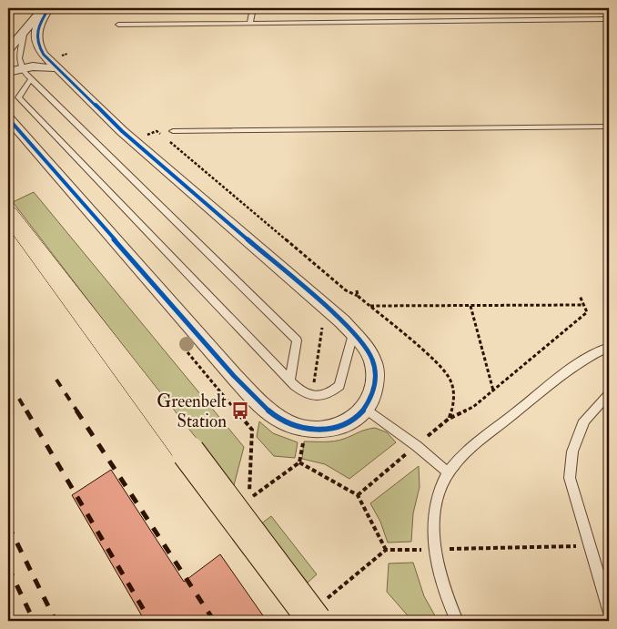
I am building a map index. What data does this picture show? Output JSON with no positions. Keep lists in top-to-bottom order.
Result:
{
  "places": {
    "bus stop": ["Greenbelt Station"]
  }
}
